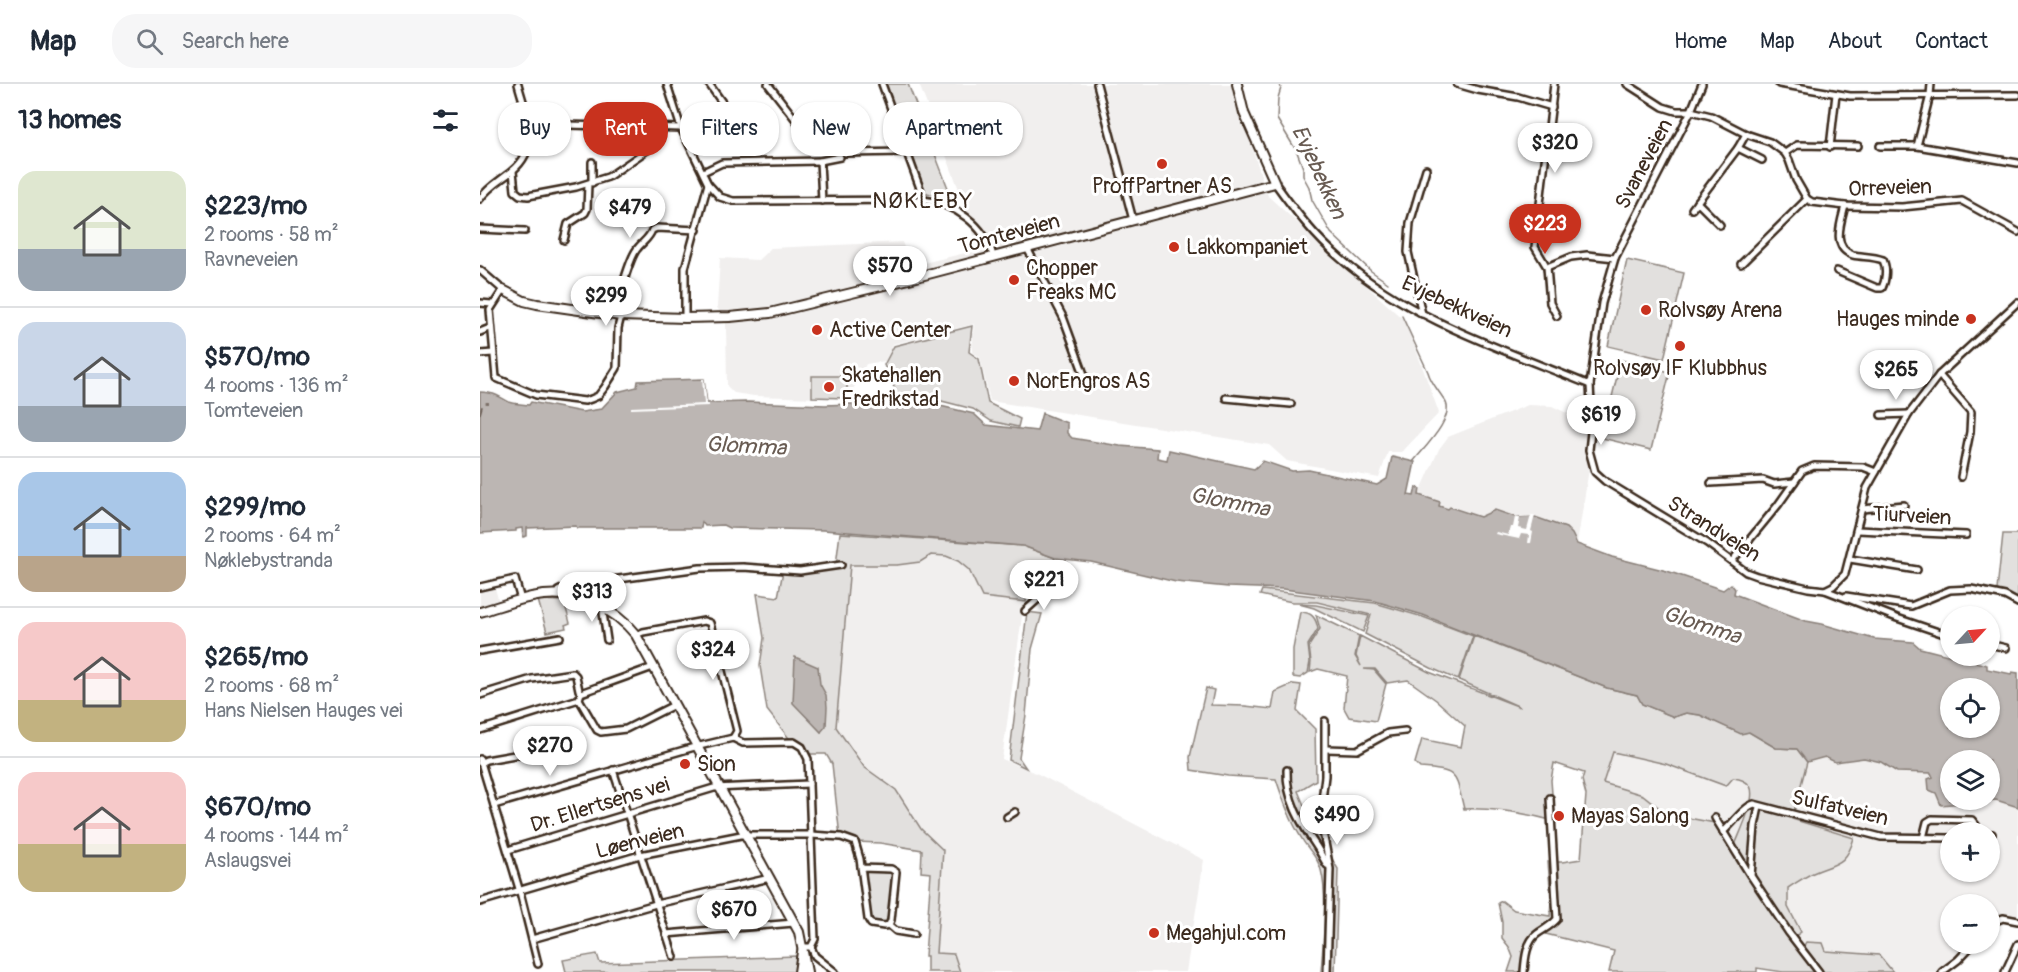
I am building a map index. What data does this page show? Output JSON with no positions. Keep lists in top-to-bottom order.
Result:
{
  "streets": {
    "street": [
      "Svaneveien",
      "Orreveien",
      "Tomteveien",
      "Evjebekkveien",
      "Tiurveien",
      "Strandveien",
      "Dr. Ellertsens vei",
      "Sulfatveien",
      "Løenveien"
    ]
  },
  "crossings": [
    ["Svaneveien", "Evjebekkveien"],
    ["Svaneveien", "Strandveien"],
    ["Tomteveien", "Evjebekkveien"]
  ],
  "districts": ["NØKLEBY"],
  "water": ["Evjebekken", "Glomma"],
  "places": [
    "ProffPartner AS",
    "Lakkompaniet",
    "Chopper Freaks MC",
    "Rolvsøy Arena",
    "Hauges minde",
    "Active Center",
    "Rolvsøy IF Klubbhus",
    "NorEngros AS",
    "Skatehallen Fredrikstad",
    "Sion",
    "Mayas Salong",
    "Megahjul.com"
  ],
  "north": "top right",
  "page": {
    "header": "Map",
    "search": "Search here",
    "nav": [
      "Home",
      "Map",
      "About",
      "Contact"
    ],
    "heading": "13 homes",
    "chip": [
      "Buy",
      "Rent",
      "Filters",
      "New",
      "Apartment"
    ],
    "price": [
      "$320",
      "$479",
      "$223",
      "$570",
      "$299",
      "$265",
      "$619",
      "$221",
      "$313",
      "$324",
      "$270",
      "$490",
      "$670"
    ],
    "list": [
      {
        "name": "$223/mo",
        "note": "2 rooms · 58 m² · Ravneveien"
      },
      {
        "name": "$570/mo",
        "note": "4 rooms · 136 m² · Tomteveien"
      },
      {
        "name": "$299/mo",
        "note": "2 rooms · 64 m² · Nøklebystranda"
      },
      {
        "name": "$265/mo",
        "note": "2 rooms · 68 m² · Hans Nielsen Hauges vei"
      },
      {
        "name": "$670/mo",
        "note": "4 rooms · 144 m² · Aslaugsvei"
      }
    ],
    "map_buttons": ["+", "−"]
  }
}
